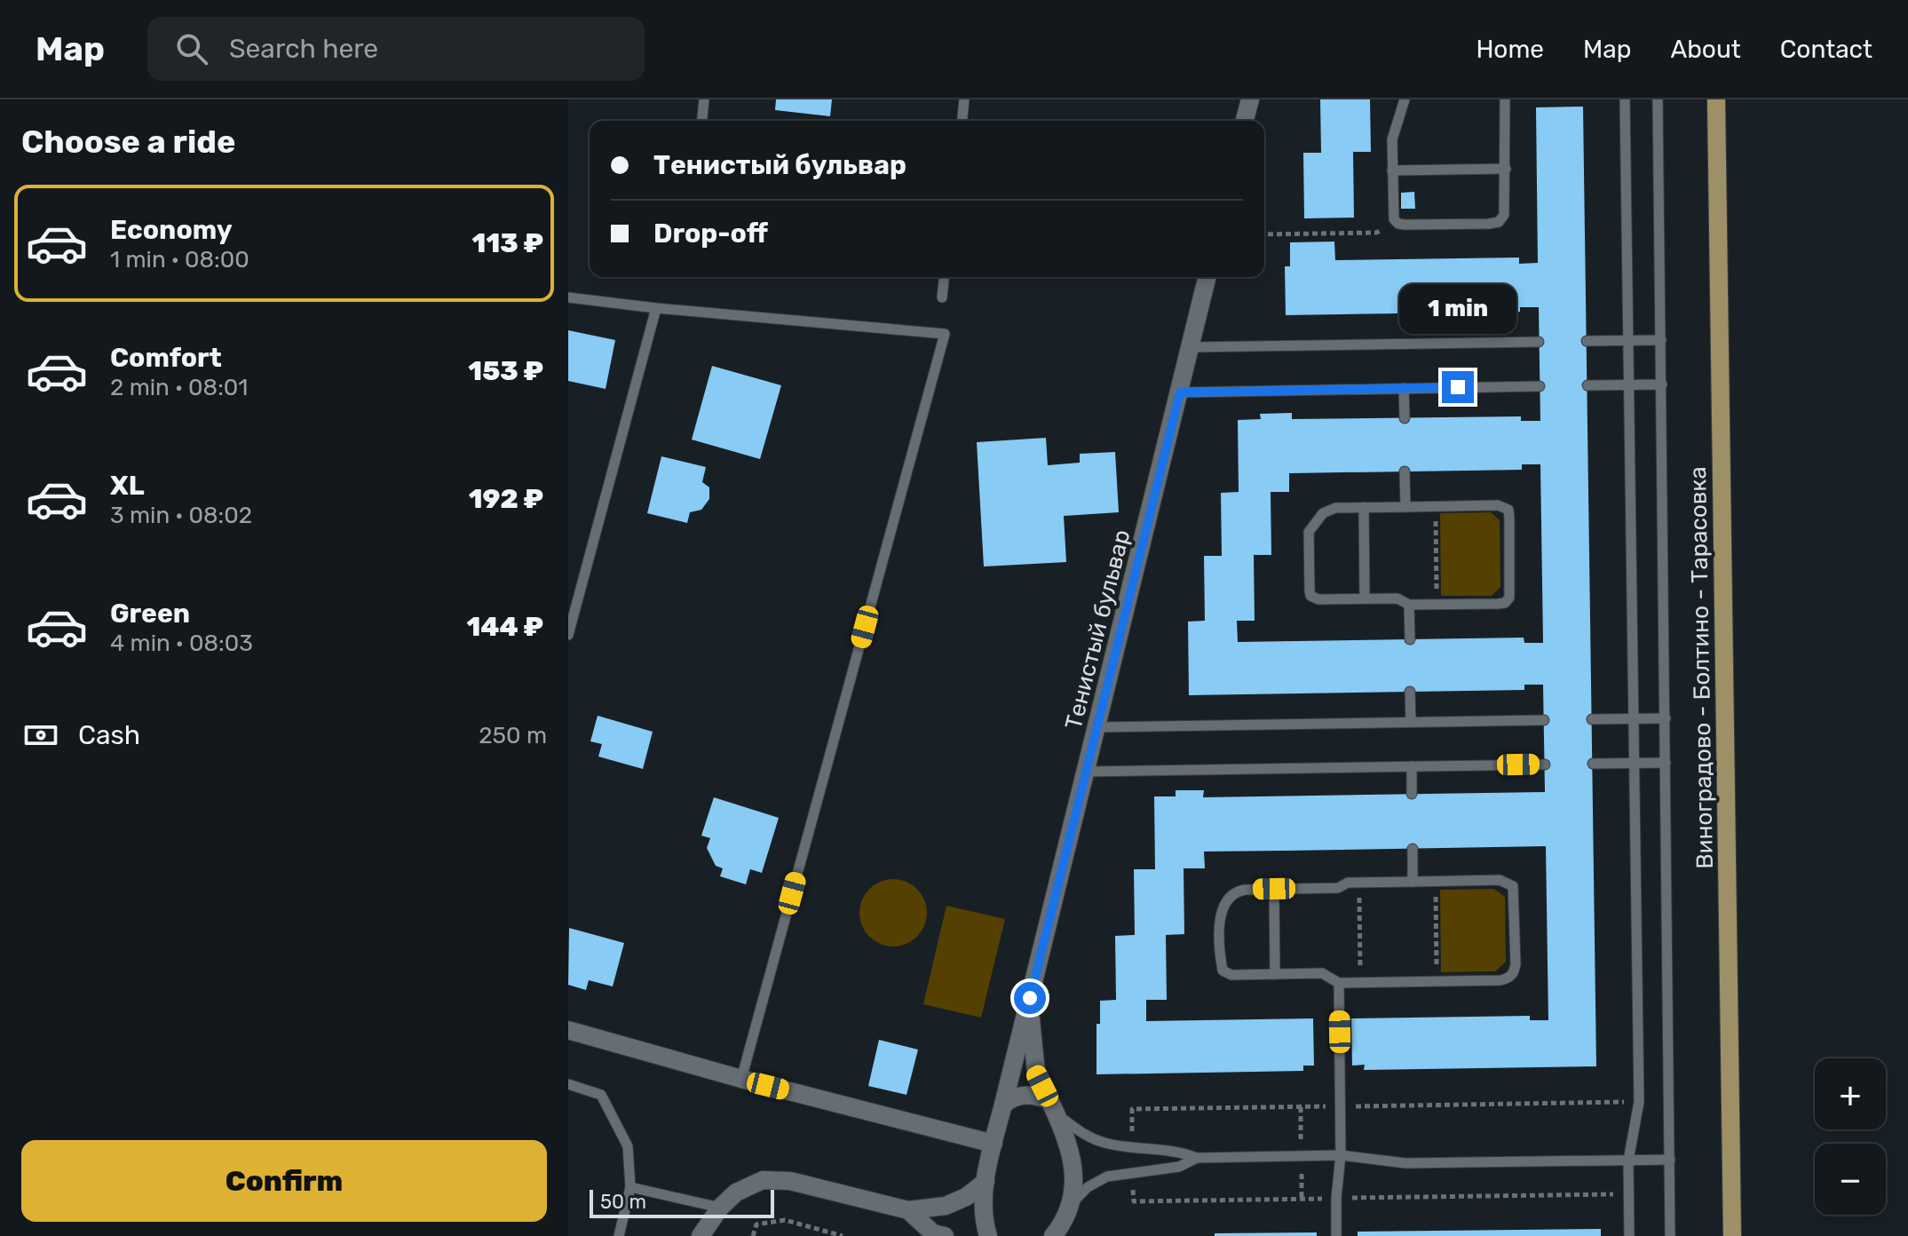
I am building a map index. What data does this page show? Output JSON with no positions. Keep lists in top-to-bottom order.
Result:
{
  "streets": {
    "main road": ["Виноградово - Болтино - Тарасовка"],
    "street": ["Тенистый бульвар"]
  },
  "scale_bar": "50 m",
  "page": {
    "header": "Map",
    "search": "Search here",
    "nav": [
      "Home",
      "Map",
      "About",
      "Contact"
    ],
    "heading": "Choose a ride",
    "banner": ["Тенистый бульвар", "Drop-off"],
    "list": [
      {
        "name": "Economy",
        "note": "1 min · 08:00",
        "value": "113 ₽"
      },
      {
        "name": "Comfort",
        "note": "2 min · 08:01",
        "value": "153 ₽"
      },
      {
        "name": "XL",
        "note": "3 min · 08:02",
        "value": "192 ₽"
      },
      {
        "name": "Green",
        "note": "4 min · 08:03",
        "value": "144 ₽"
      }
    ],
    "bubble": "1 min",
    "pay": ["Cash", "250 m"],
    "map_buttons": ["+", "−"],
    "buttons": "Confirm",
    "scale": "50 m"
  }
}
